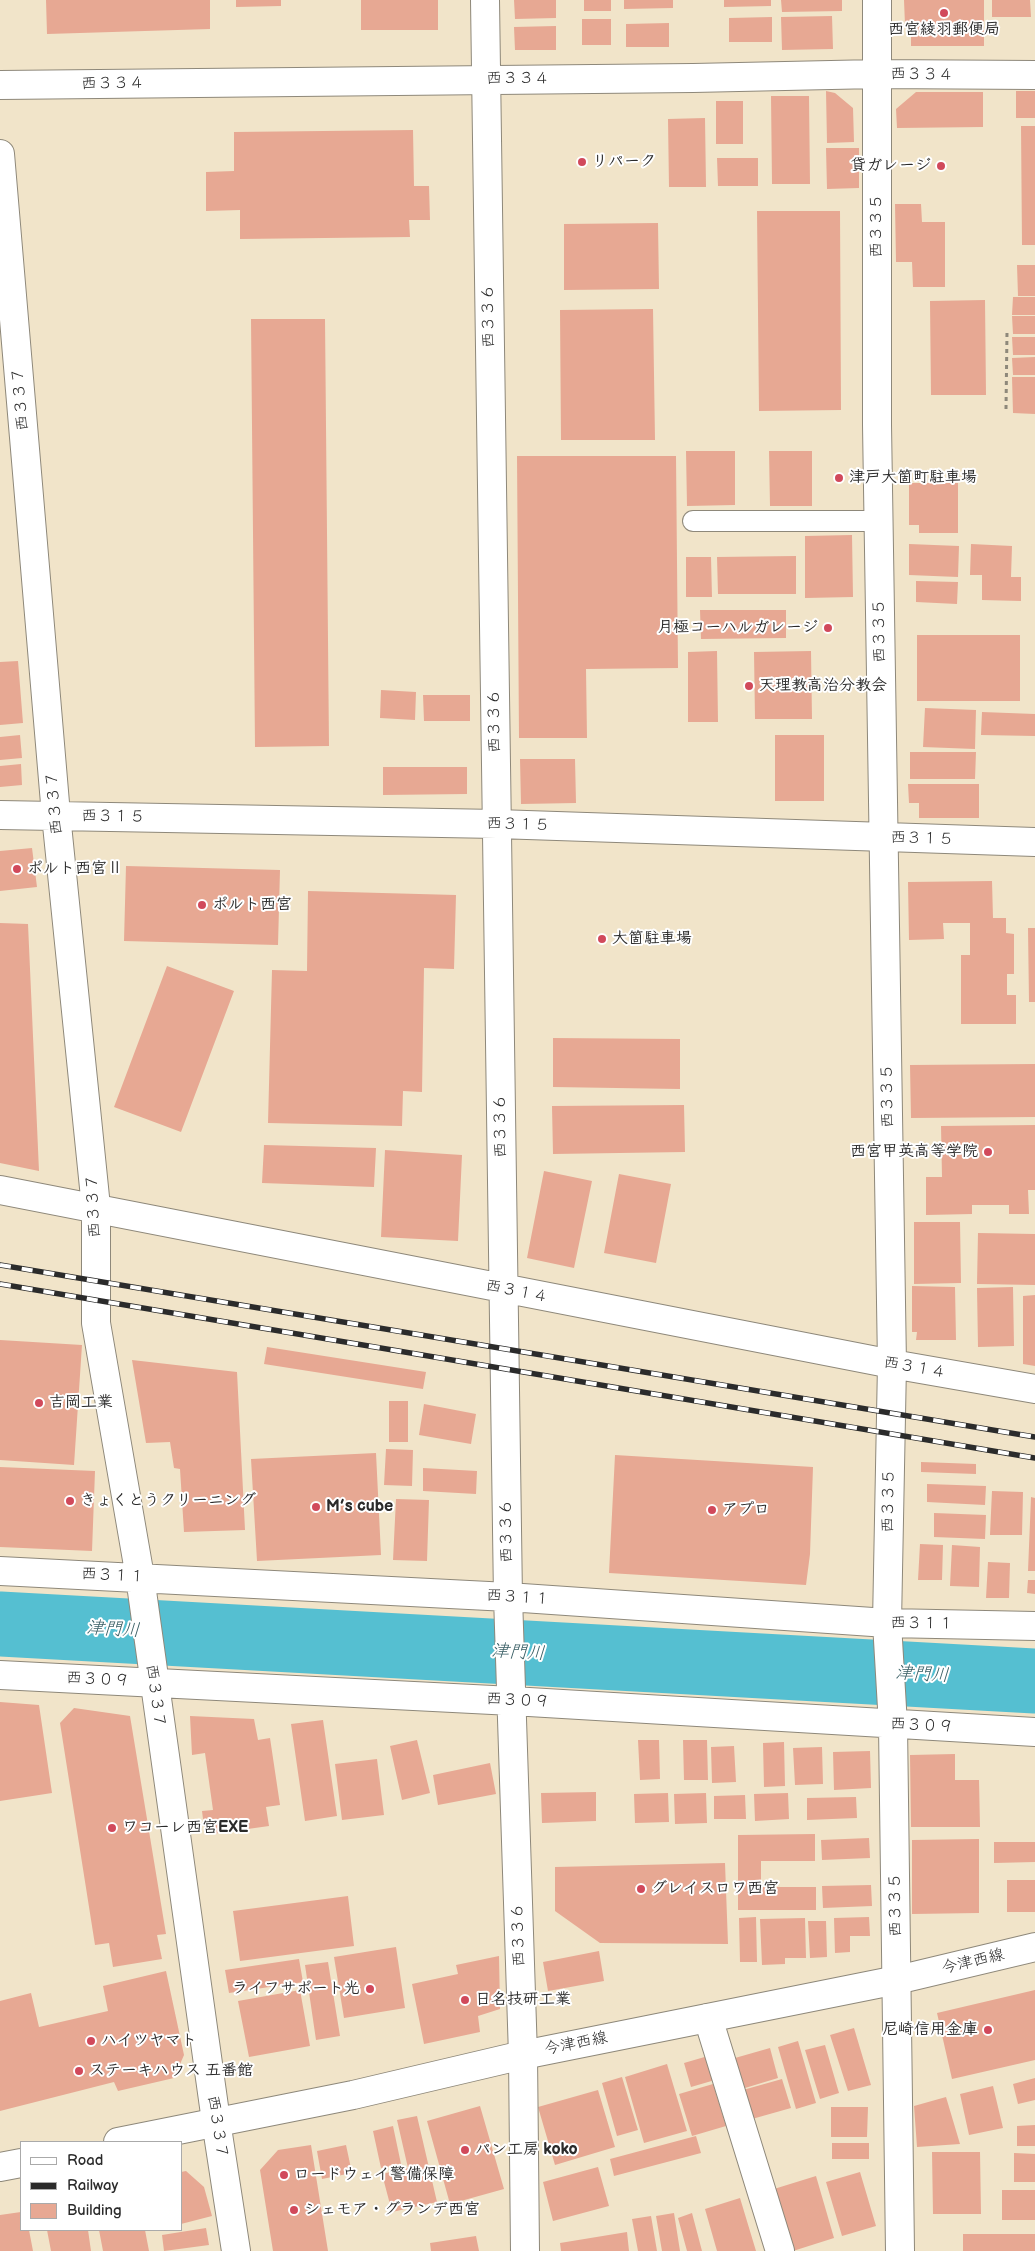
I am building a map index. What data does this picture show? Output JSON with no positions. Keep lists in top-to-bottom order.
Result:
{
  "streets": {
    "street": [
      "西３３４",
      "西３３５",
      "西３３６",
      "西３３７",
      "西３１５",
      "西３１４",
      "西３１１",
      "西３０９",
      "今津西線"
    ]
  },
  "crossings": [
    ["西３３４", "西３３５"],
    ["西３３４", "西３３６"],
    ["西３３５", "西３１５"],
    ["西３３５", "西３１４"],
    ["西３３５", "西３１１"],
    ["西３３５", "西３０９"],
    ["西３３５", "今津西線"],
    ["西３３６", "西３１５"],
    ["西３３６", "西３１４"],
    ["西３３６", "西３１１"],
    ["西３３６", "西３０９"],
    ["西３３６", "今津西線"],
    ["西３３７", "西３１５"],
    ["西３３７", "西３１４"],
    ["西３３７", "西３１１"],
    ["西３３７", "西３０９"],
    ["西３３７", "今津西線"]
  ],
  "water": ["津門川"],
  "places": [
    "西宮綾羽郵便局",
    "リパーク",
    "貸ガレージ",
    "津戸大箇町駐車場",
    "月極コーハルガレージ",
    "天理教高治分教会",
    "ポルト西宮Ⅱ",
    "ポルト西宮",
    "大箇駐車場",
    "西宮甲英高等学院",
    "吉岡工業",
    "きょくとうクリーニング",
    "M’s cube",
    "アプロ",
    "ワコーレ西宮EXE",
    "グレイスロワ西宮",
    "ライフサポート光",
    "日名技研工業",
    "尼崎信用金庫",
    "ハイツヤマト",
    "ステーキハウス 五番館",
    "パン工房 koko",
    "ロードウェイ警備保障",
    "シェモア・グランデ西宮"
  ],
  "legend": ["Road", "Railway", "Building"]
}
